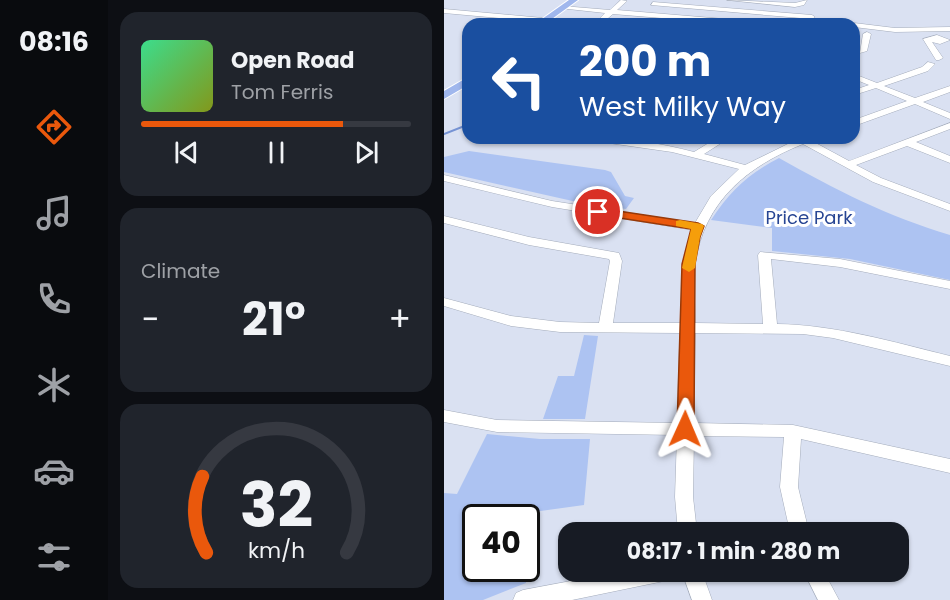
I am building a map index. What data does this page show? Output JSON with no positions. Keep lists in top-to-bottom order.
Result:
{
  "parks": ["Price Park"],
  "page": {
    "tabs": "08:16",
    "turn": ["200 m", "West Milky Way"],
    "song": ["Open Road", "Tom Ferris"],
    "tile": "Climate",
    "heat": ["−", "21°", "+"],
    "limit": "40",
    "trip": "08:17 · 1 min · 280 m",
    "gauge": ["32", "km/h"]
  }
}
